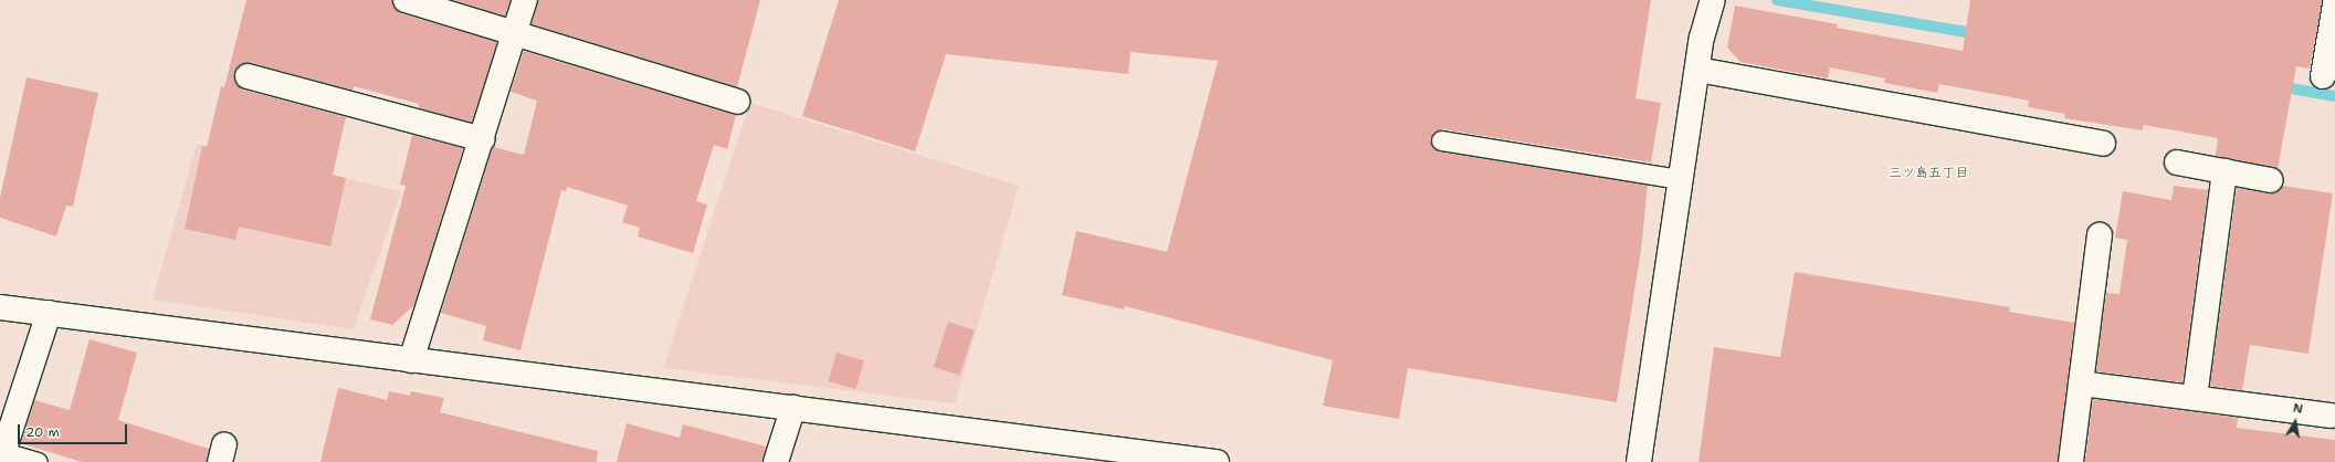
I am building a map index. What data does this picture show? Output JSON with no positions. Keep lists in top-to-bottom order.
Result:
{
  "districts": ["三ツ島五丁目"],
  "scale_bar": "20 m",
  "north": "top"
}
